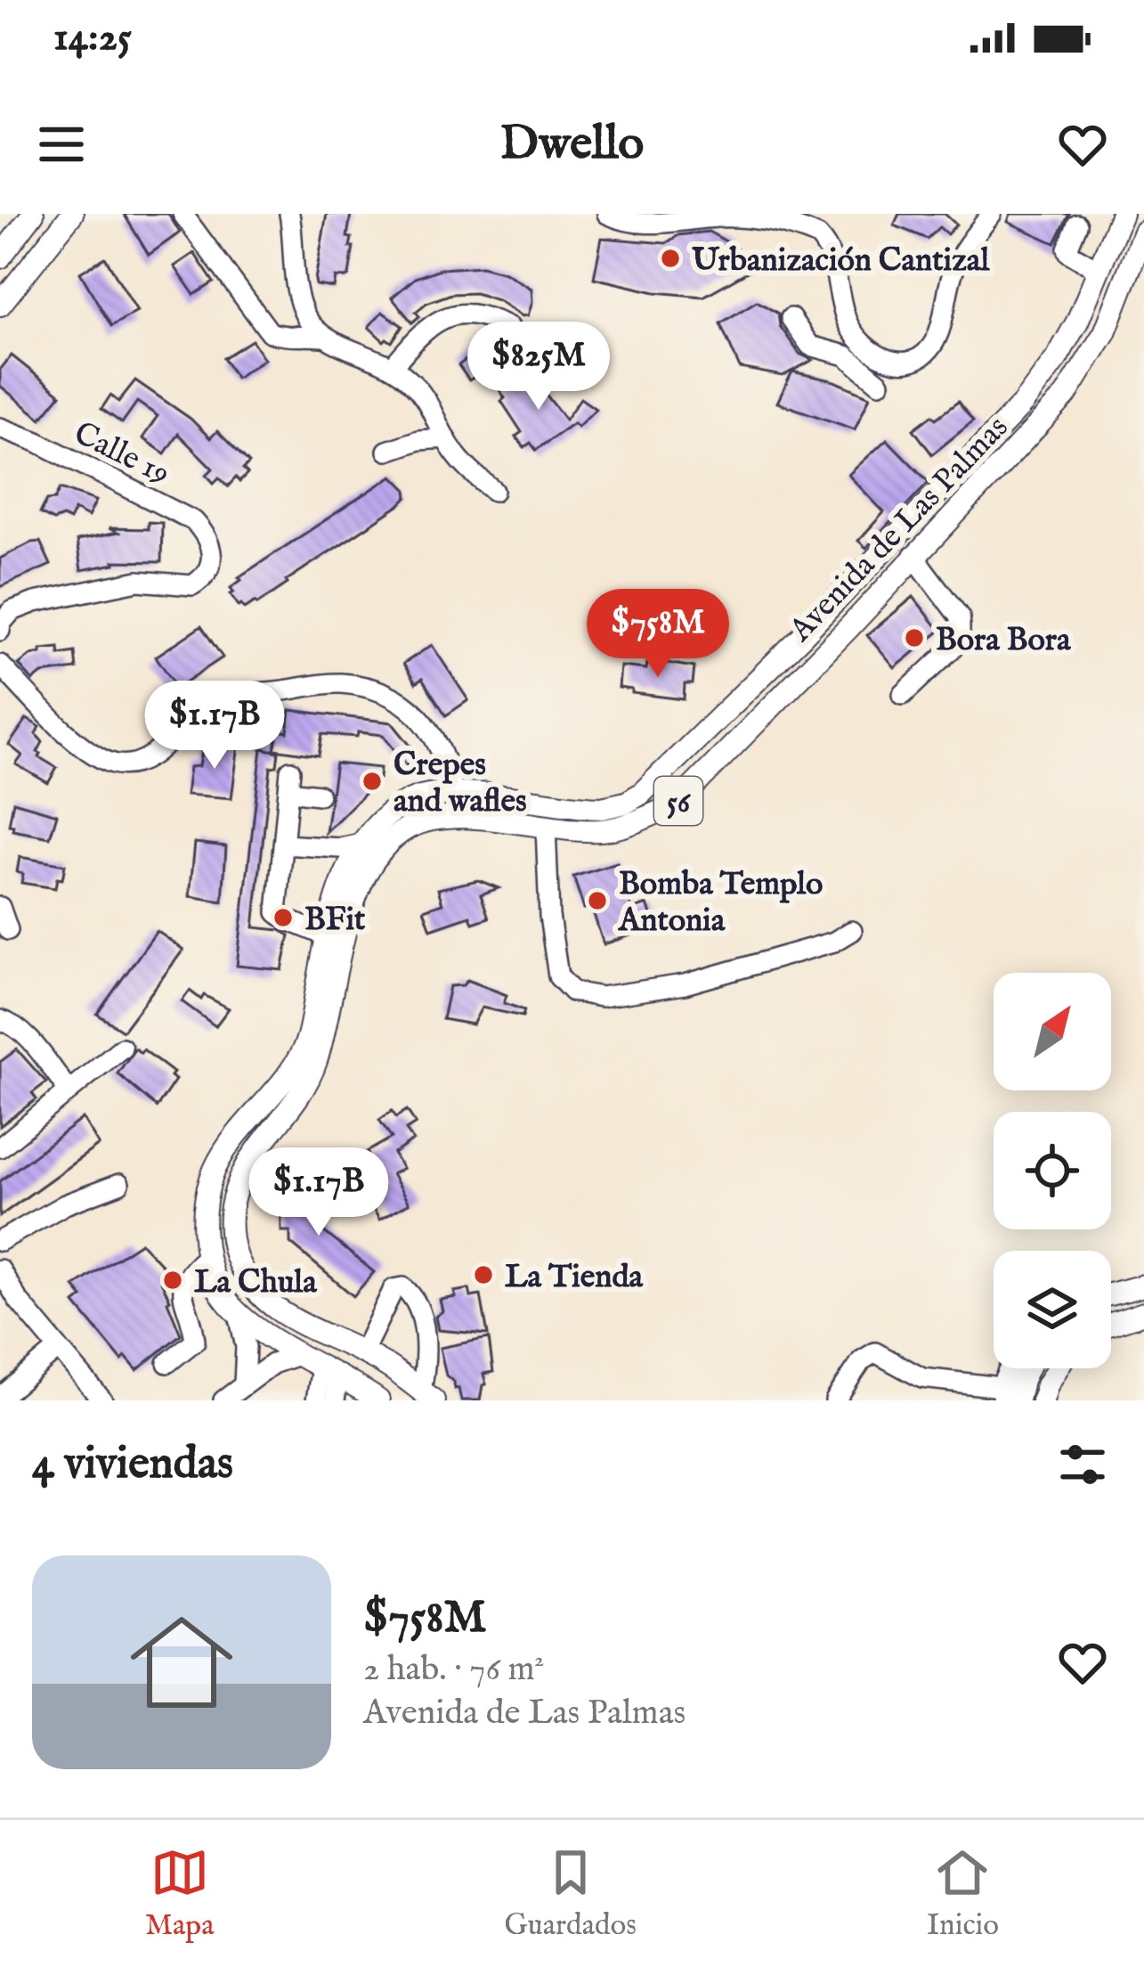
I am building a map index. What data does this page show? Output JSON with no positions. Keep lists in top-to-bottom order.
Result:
{
  "streets": {
    "main road": ["Avenida de Las Palmas", "56"],
    "street": ["Calle 19"]
  },
  "places": [
    "Urbanización Cantizal",
    "Bora Bora",
    "Crepes and wafles",
    "Bomba Templo Antonia",
    "BFit",
    "La Tienda",
    "La Chula"
  ],
  "north": "top right",
  "page": {
    "status": "14:25",
    "header": "Dwello",
    "price": [
      "$825M",
      "$758M",
      "$1.17B",
      "$1.17B"
    ],
    "heading": "4 viviendas",
    "list": [
      {
        "name": "$758M",
        "note": "2 hab. · 76 m² · Avenida de Las Palmas"
      }
    ],
    "tabs": ["Mapa", "Guardados", "Inicio"]
  }
}
